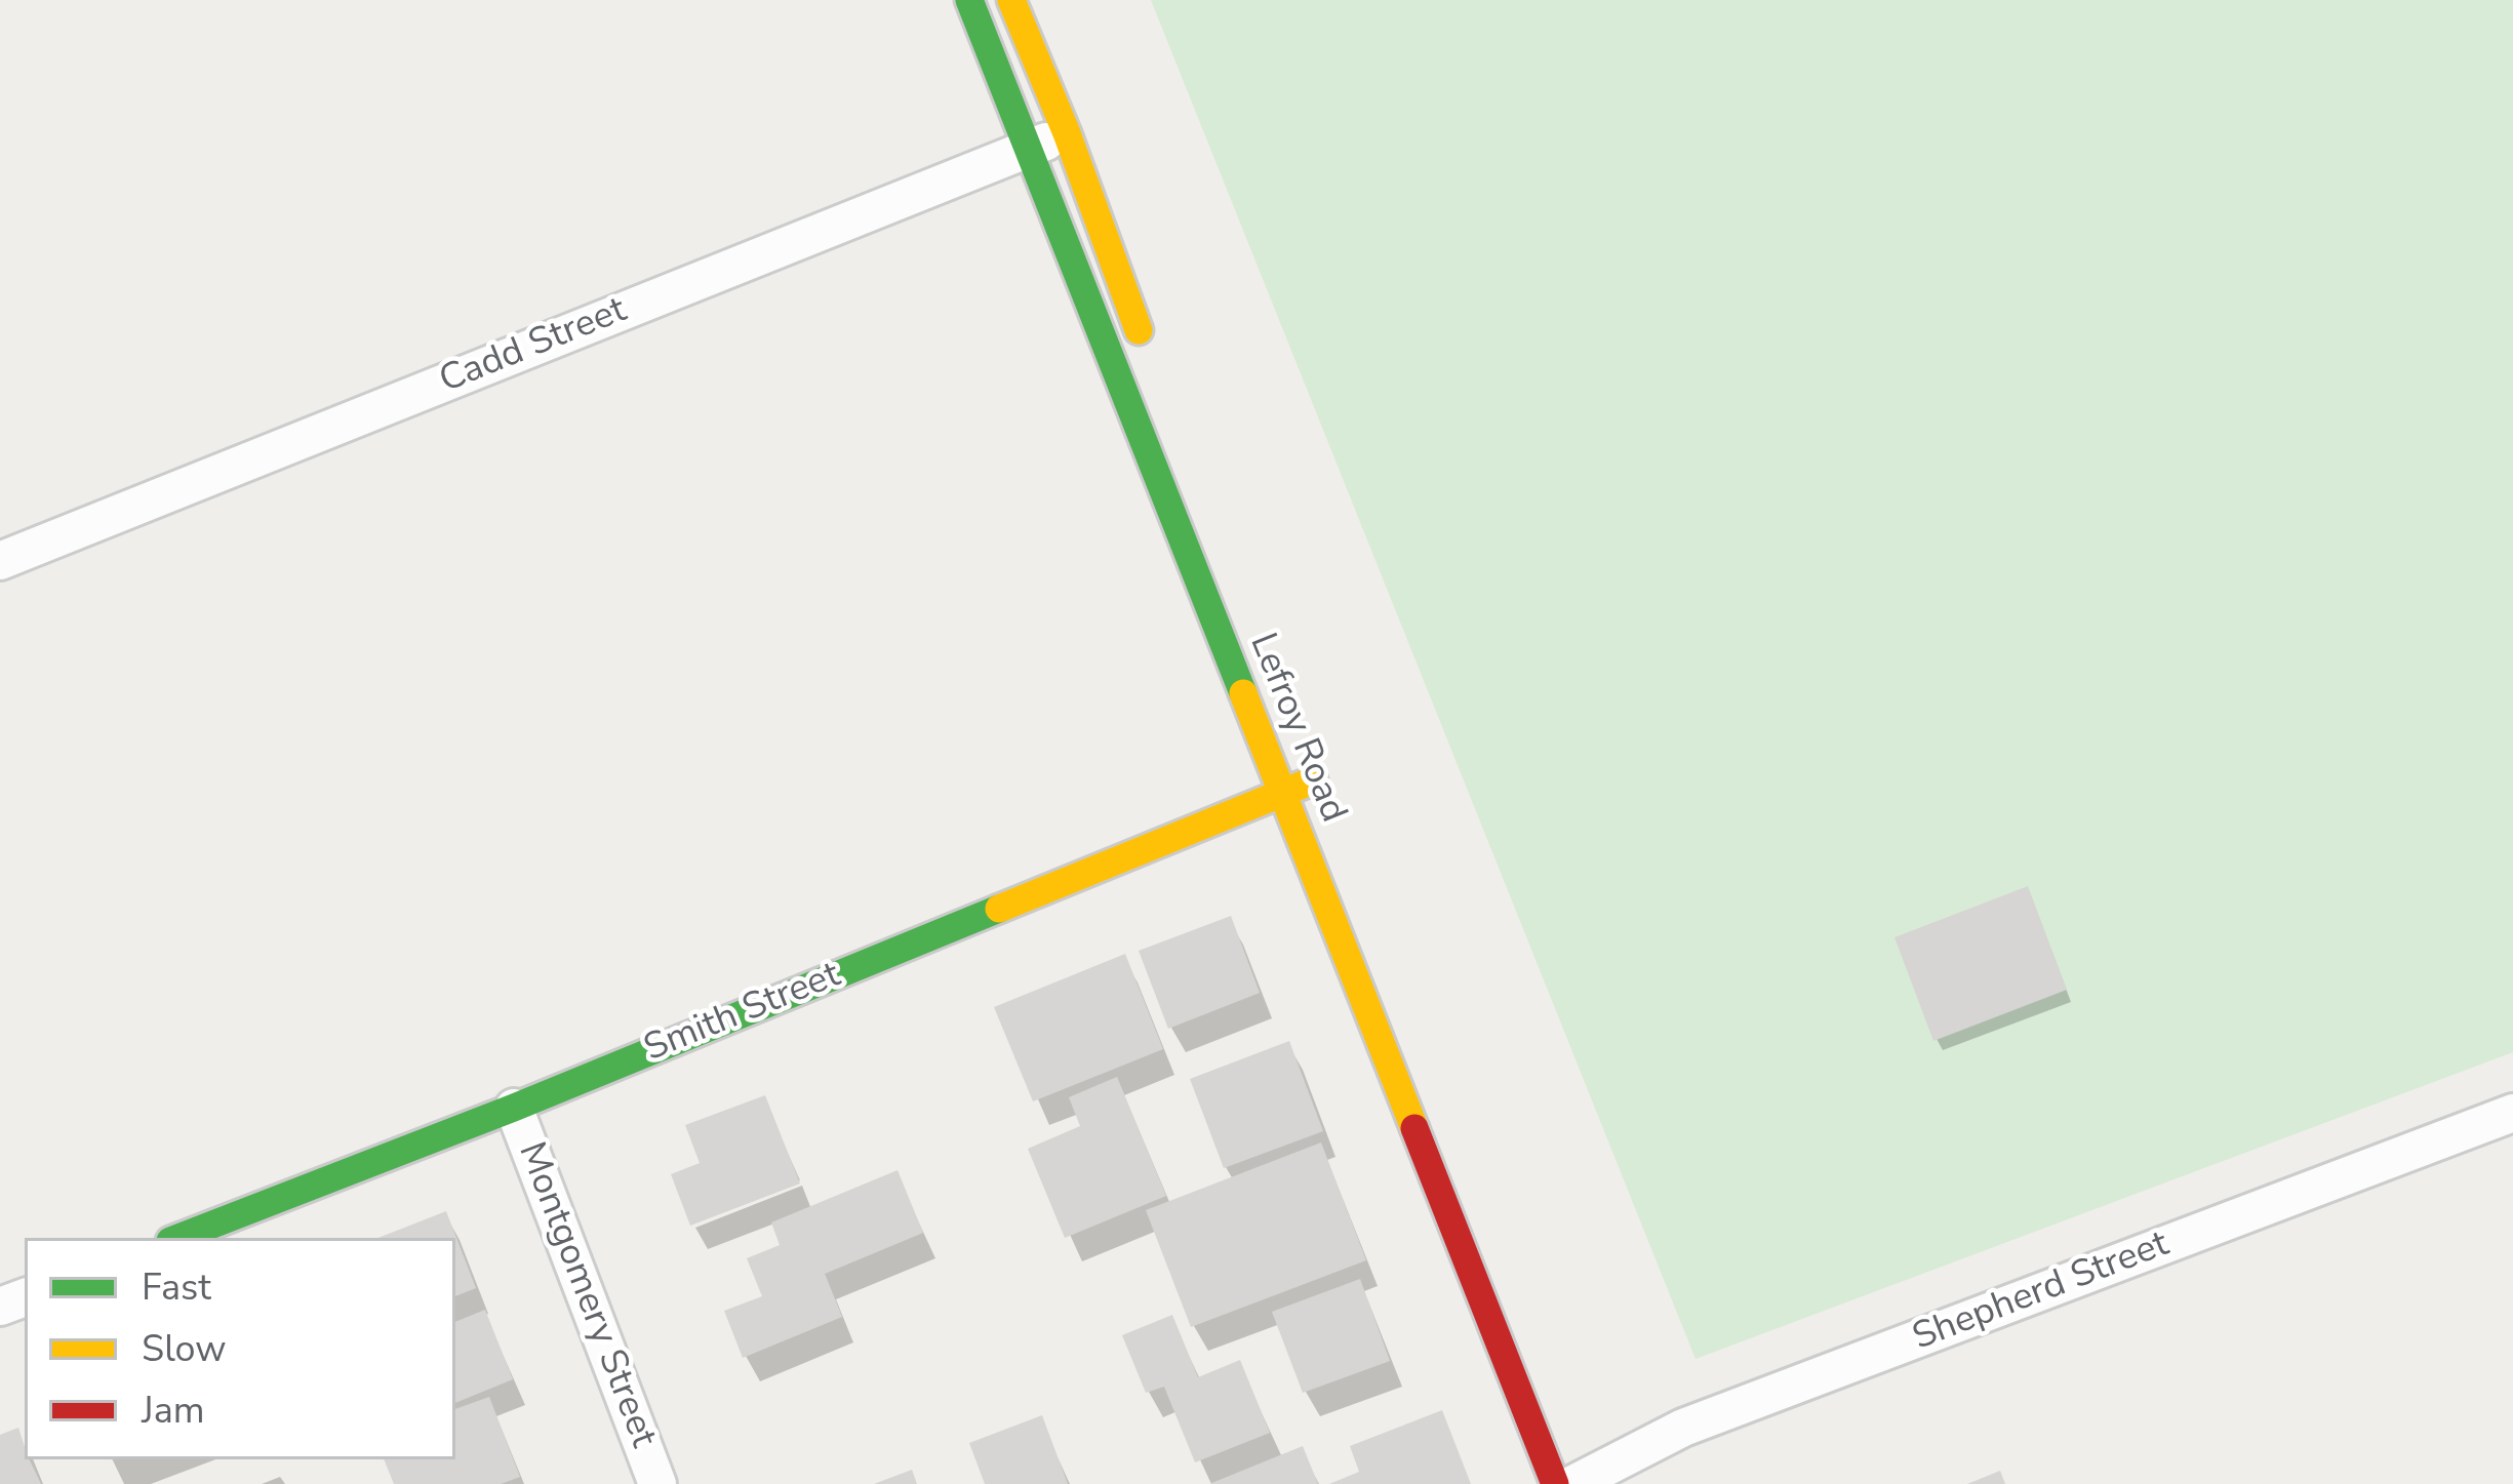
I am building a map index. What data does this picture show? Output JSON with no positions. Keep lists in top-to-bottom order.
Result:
{
  "streets": {
    "street": [
      "Cadd Street",
      "Lefroy Road",
      "Smith Street",
      "Shepherd Street",
      "Montgomery Street"
    ]
  },
  "crossings": [
    ["Cadd Street", "Lefroy Road"],
    ["Lefroy Road", "Smith Street"],
    ["Lefroy Road", "Shepherd Street"],
    ["Smith Street", "Montgomery Street"]
  ],
  "legend": ["Fast", "Slow", "Jam"]
}
